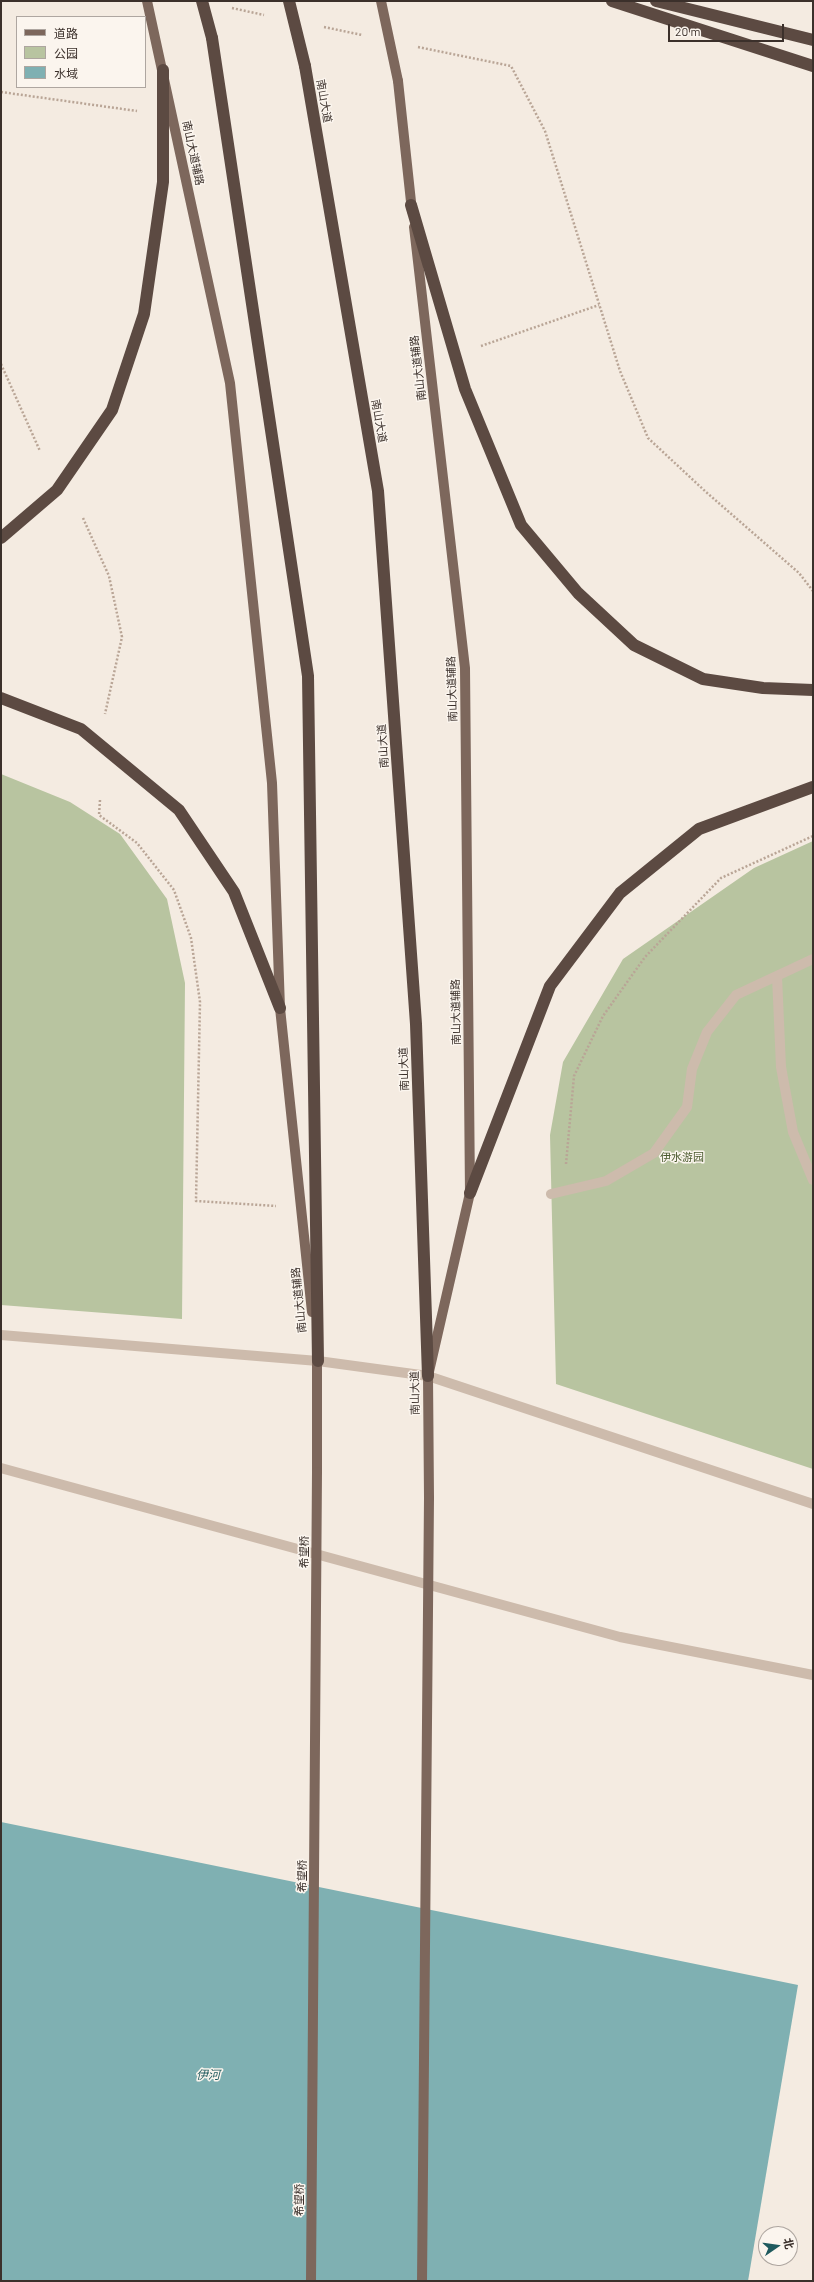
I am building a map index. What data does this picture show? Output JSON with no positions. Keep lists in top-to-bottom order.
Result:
{
  "streets": {
    "highway": ["南山大道"],
    "main road": ["南山大道辅路", "希望桥"]
  },
  "crossings": [
    ["南山大道", "南山大道辅路"],
    ["南山大道辅路", "希望桥"]
  ],
  "water": ["伊河"],
  "parks": ["伊水游园"],
  "legend": ["道路", "公园", "水域"],
  "scale_bar": "20 m",
  "north": "right"
}
